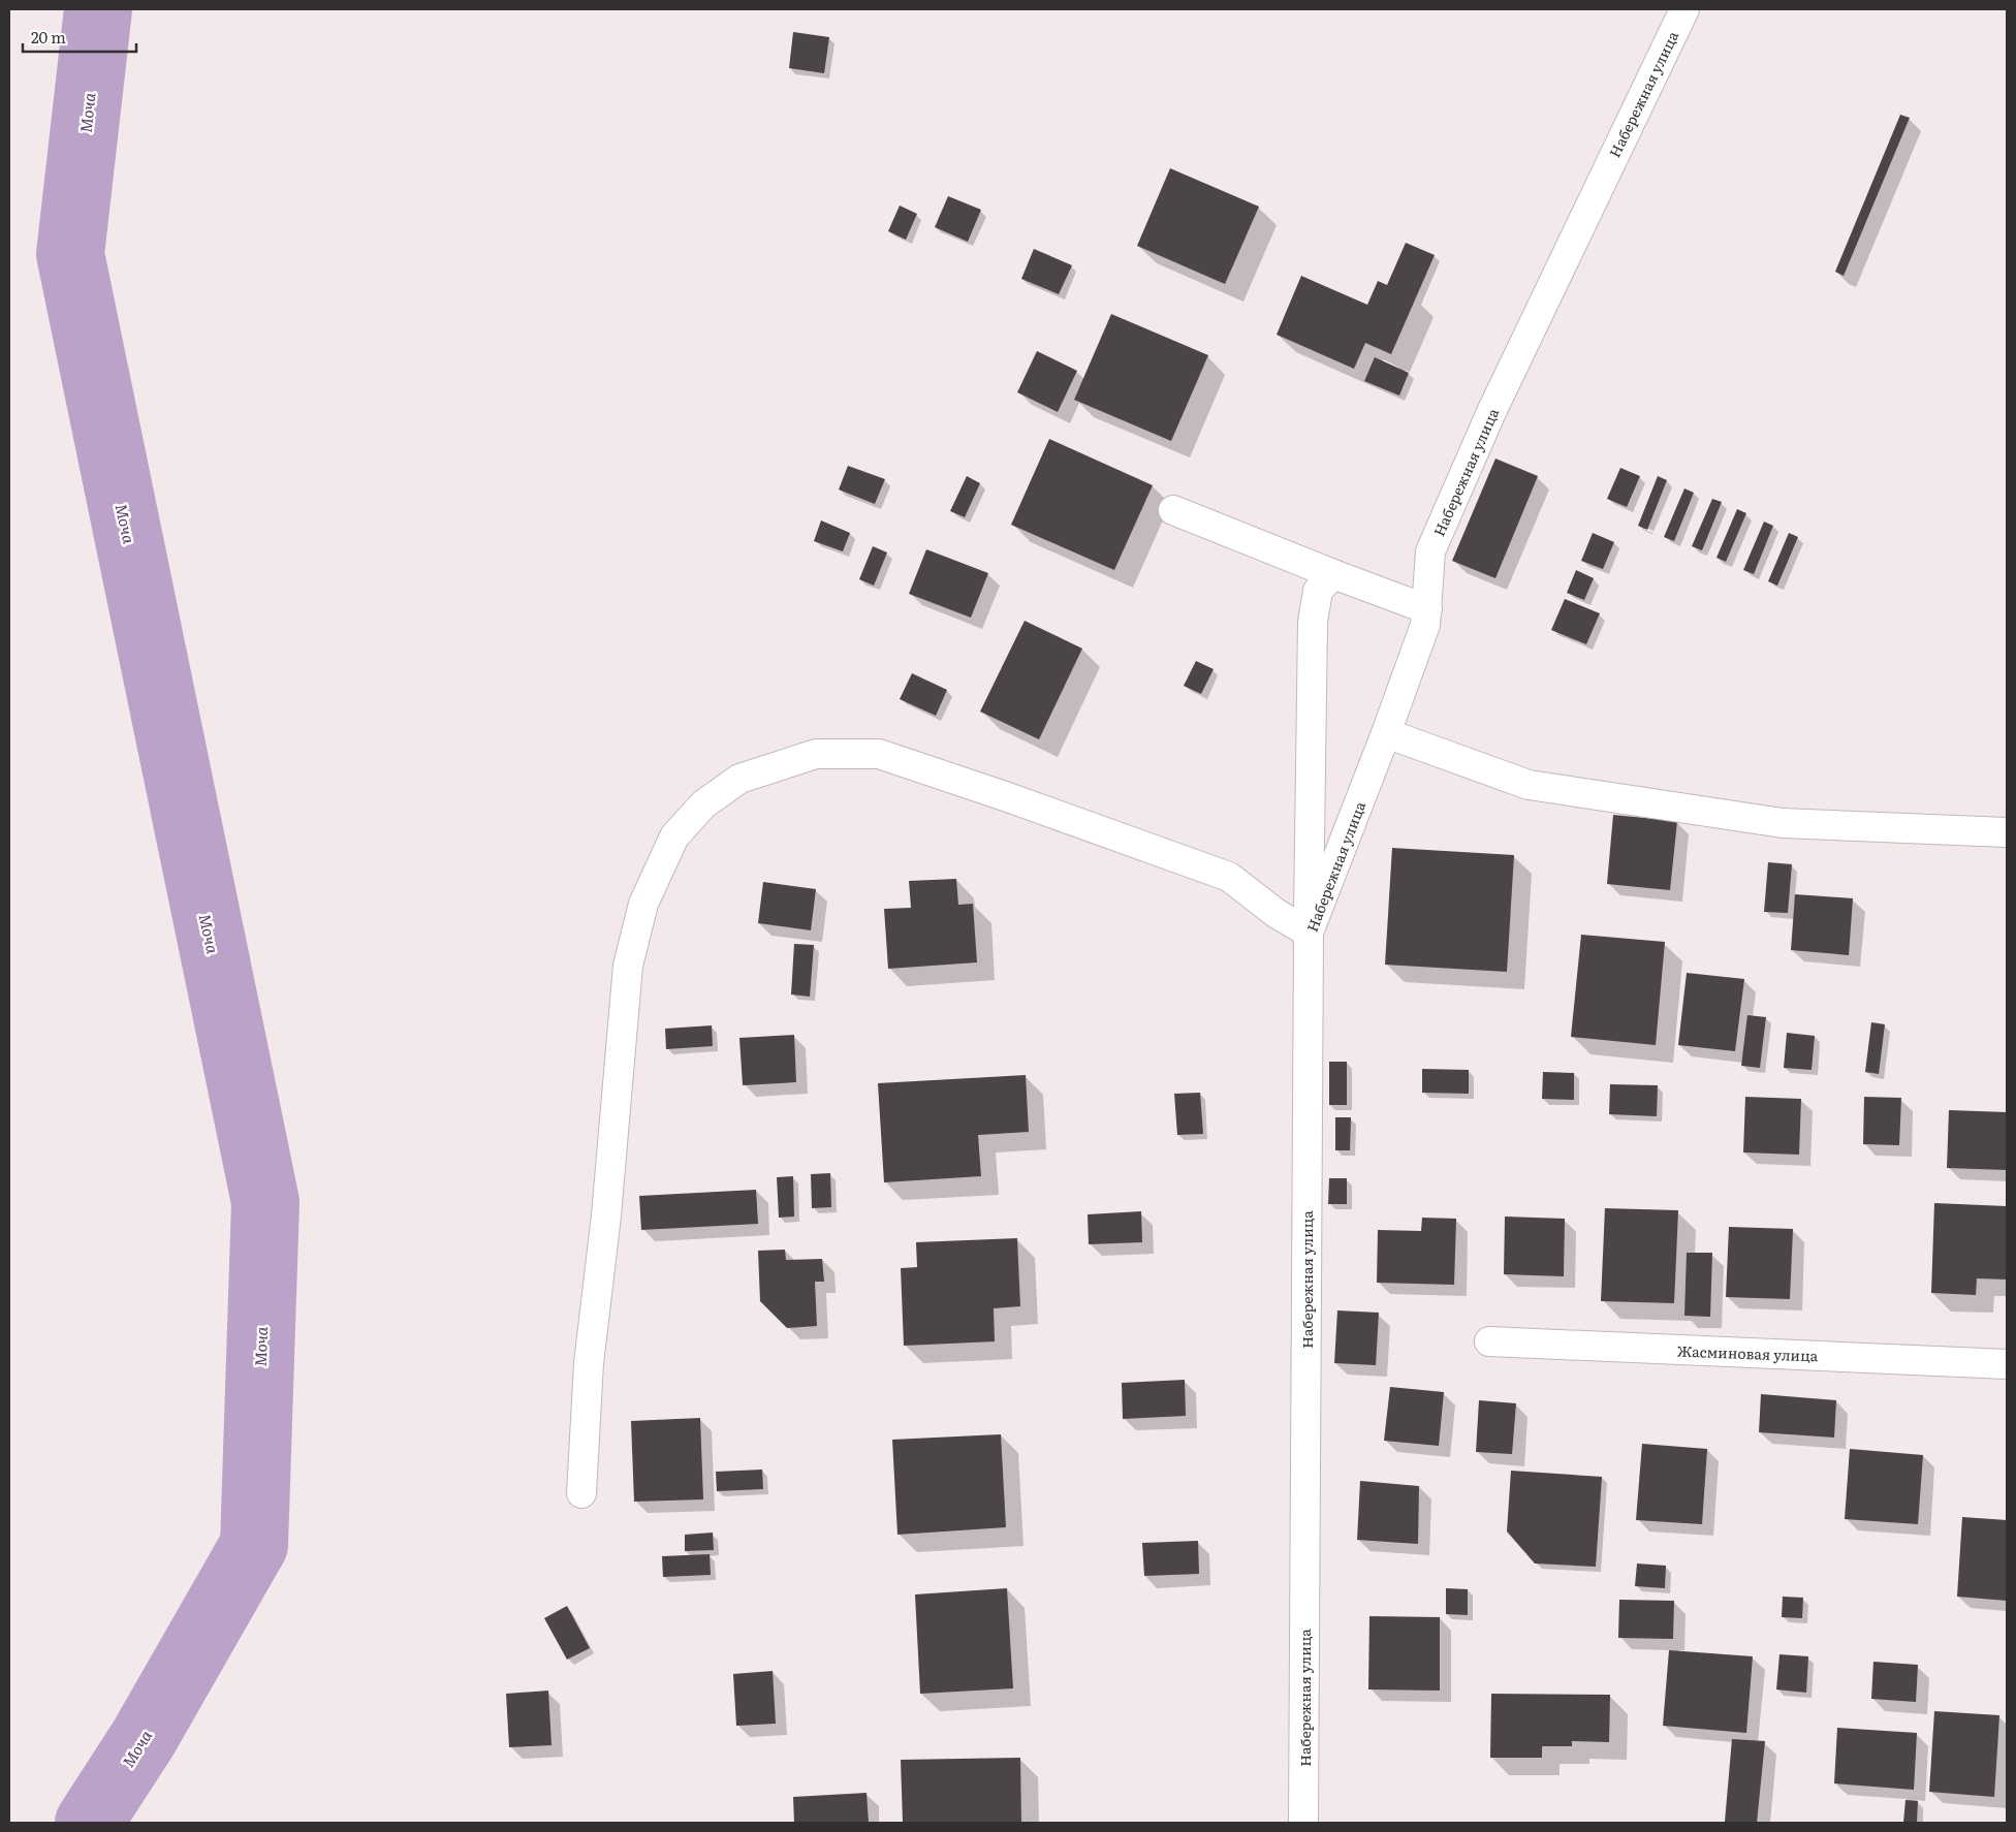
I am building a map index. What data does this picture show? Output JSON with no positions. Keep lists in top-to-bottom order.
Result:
{
  "streets": {
    "street": ["Набережная улица", "Жасминовая улица"]
  },
  "water": ["Моча"],
  "scale_bar": "20 m"
}
